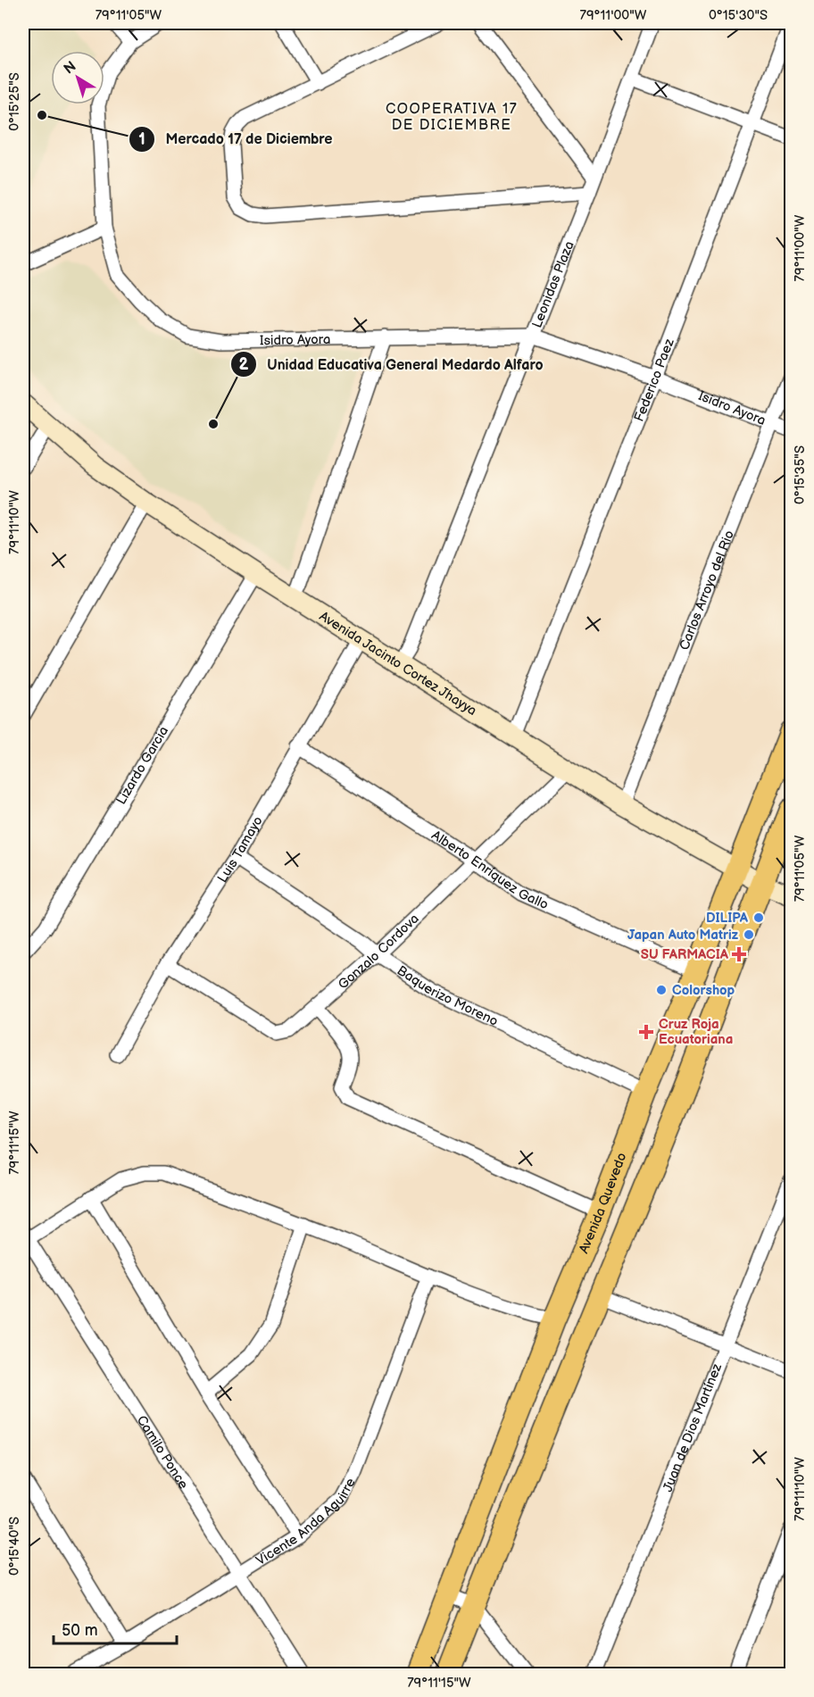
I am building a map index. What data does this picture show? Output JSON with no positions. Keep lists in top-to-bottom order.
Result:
{
  "streets": {
    "main road": ["Avenida Jacinto Cortez Jhayya", "Avenida Quevedo"],
    "street": [
      "Leonidas Plaza",
      "Isidro Ayora",
      "Federico Paez",
      "Carlos Arroyo del Rio",
      "Lizardo Garcia",
      "Luis Tamayo",
      "Alberto Enríquez Gallo",
      "Gonzalo Cordova",
      "Baquerizo Moreno",
      "Juan de Dios Martínez",
      "Camilo Ponce",
      "Vicente Anda Aguirre"
    ]
  },
  "crossings": [
    ["Leonidas Plaza", "Isidro Ayora"],
    ["Leonidas Plaza", "Avenida Jacinto Cortez Jhayya"],
    ["Isidro Ayora", "Federico Paez"],
    ["Isidro Ayora", "Carlos Arroyo del Rio"],
    ["Federico Paez", "Avenida Jacinto Cortez Jhayya"],
    ["Carlos Arroyo del Rio", "Avenida Jacinto Cortez Jhayya"],
    ["Avenida Jacinto Cortez Jhayya", "Lizardo Garcia"],
    ["Avenida Jacinto Cortez Jhayya", "Luis Tamayo"],
    ["Avenida Jacinto Cortez Jhayya", "Gonzalo Cordova"],
    ["Avenida Jacinto Cortez Jhayya", "Avenida Quevedo"],
    ["Luis Tamayo", "Alberto Enríquez Gallo"],
    ["Luis Tamayo", "Gonzalo Cordova"],
    ["Luis Tamayo", "Baquerizo Moreno"],
    ["Alberto Enríquez Gallo", "Gonzalo Cordova"],
    ["Alberto Enríquez Gallo", "Avenida Quevedo"],
    ["Gonzalo Cordova", "Baquerizo Moreno"],
    ["Baquerizo Moreno", "Avenida Quevedo"],
    ["Camilo Ponce", "Vicente Anda Aguirre"]
  ],
  "districts": ["COOPERATIVA 17 DE DICIEMBRE"],
  "places": {
    "other": [
      "Mercado 17 de Diciembre",
      "Unidad Educativa General Medardo Alfaro",
      "DILIPA",
      "Japan Auto Matriz",
      "Colorshop"
    ],
    "health": ["SU FARMACIA", "Cruz Roja Ecuatoriana"]
  },
  "scale_bar": "50 m",
  "north": "top left",
  "coordinates": [
    "79°11'05\"W",
    "79°11'00\"W",
    "0°15'30\"S",
    "0°15'25\"S",
    "0°15'35\"S",
    "79°11'10\"W",
    "79°11'15\"W",
    "0°15'40\"S"
  ]
}
